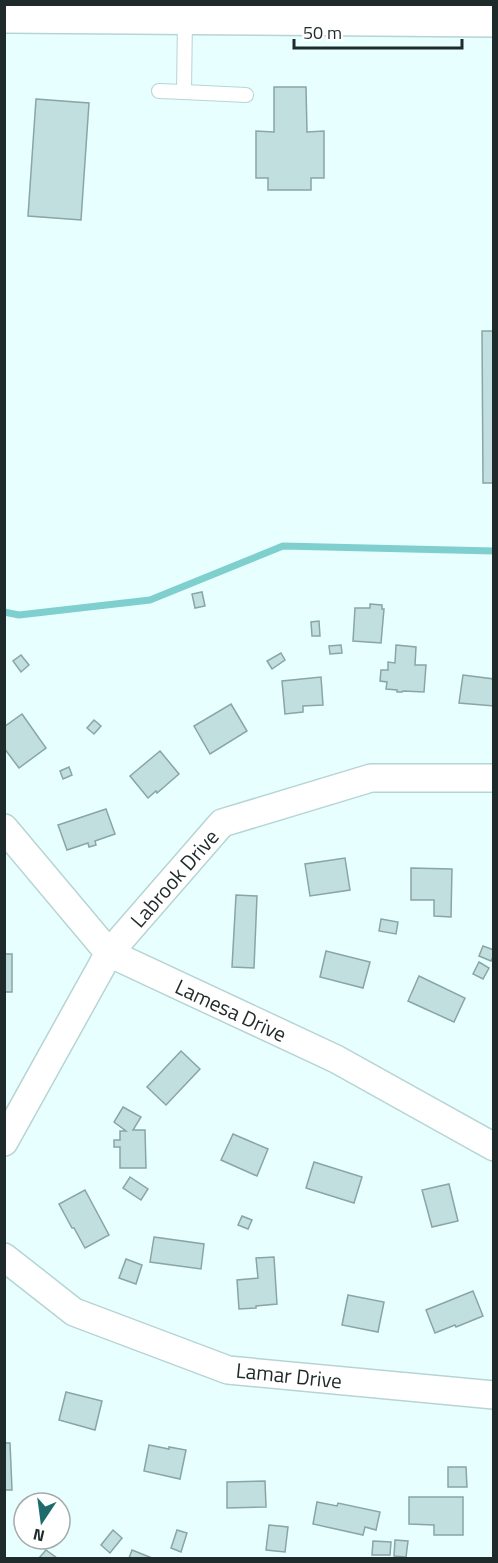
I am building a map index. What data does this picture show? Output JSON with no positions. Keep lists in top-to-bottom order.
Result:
{
  "streets": {
    "street": ["Labrook Drive", "Lamesa Drive", "Lamar Drive"]
  },
  "crossings": [
    ["Labrook Drive", "Lamesa Drive"]
  ],
  "scale_bar": "50 m",
  "north": "bottom"
}
